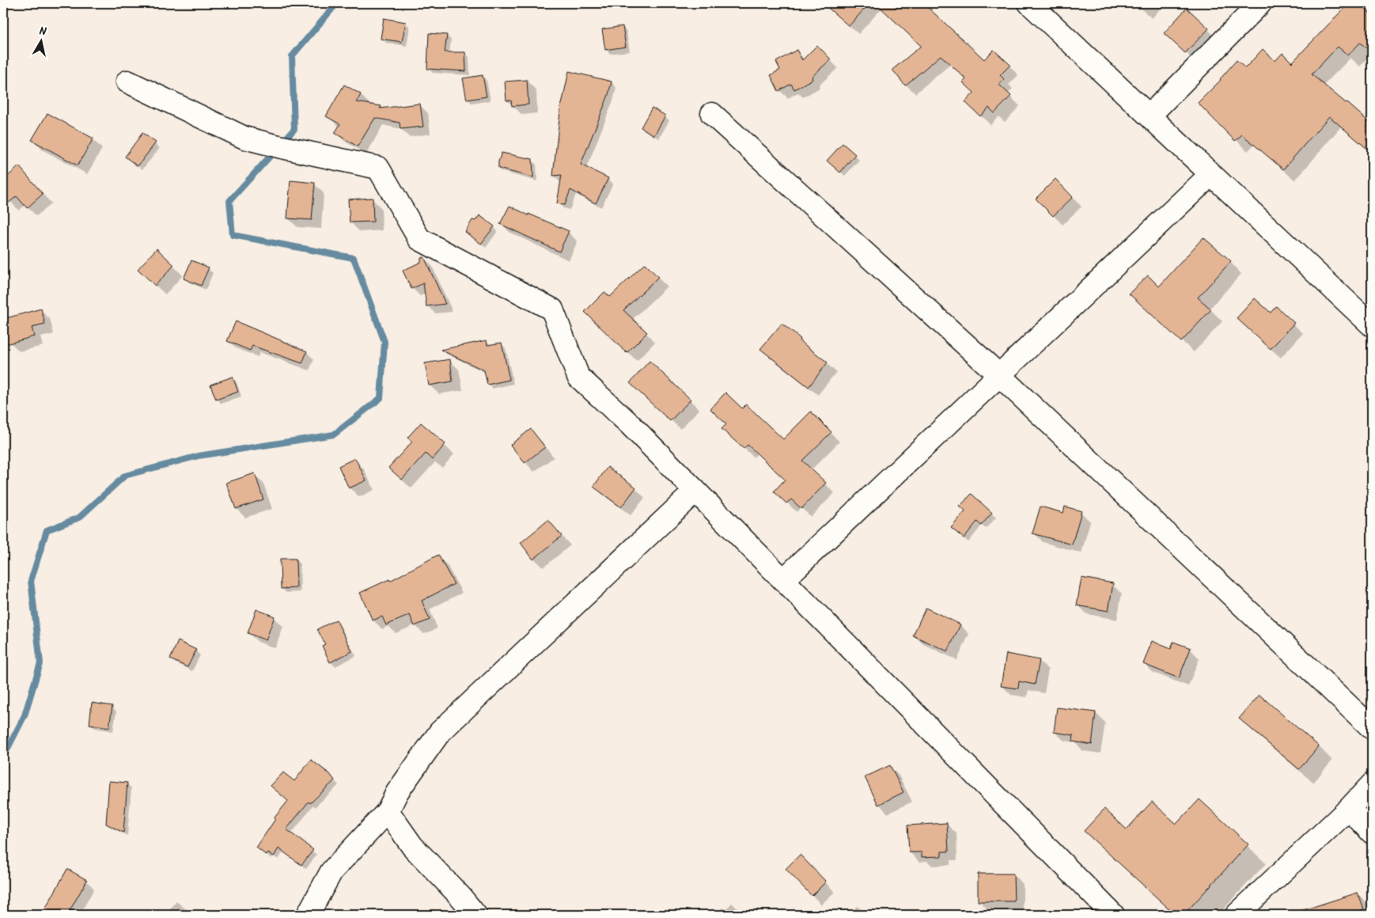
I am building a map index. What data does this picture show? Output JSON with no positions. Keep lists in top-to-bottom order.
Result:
{
  "north": "top"
}
